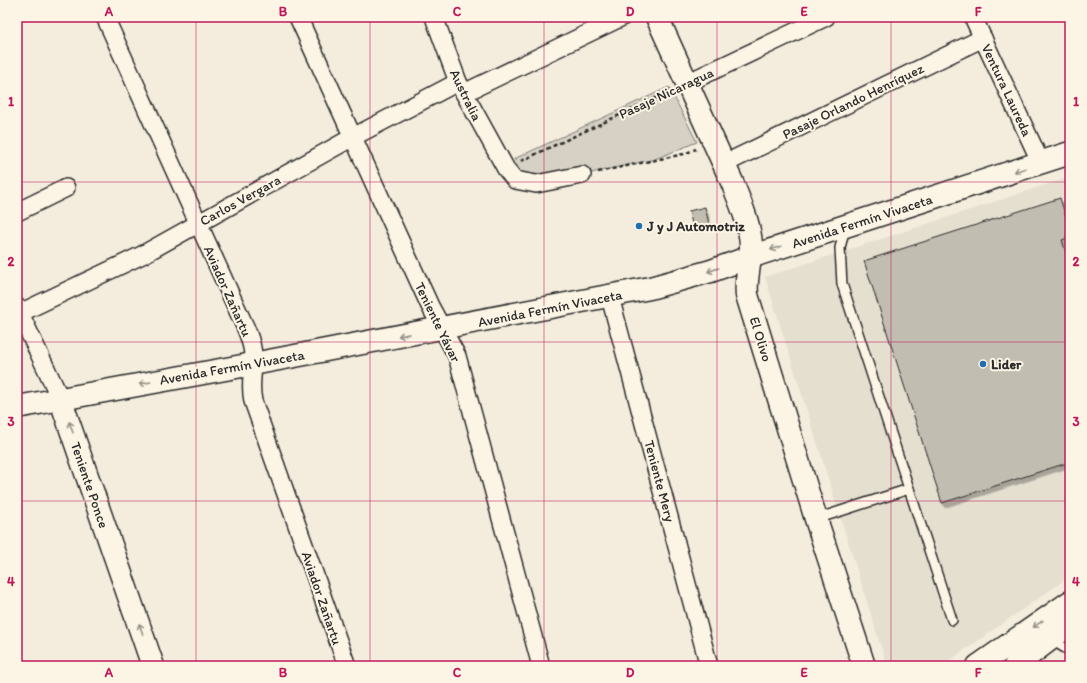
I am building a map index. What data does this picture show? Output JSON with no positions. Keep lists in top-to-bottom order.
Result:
{
  "streets": {
    "main road": ["Avenida Fermín Vivaceta", "El Olivo", "Teniente Ponce"],
    "street": [
      "Ventura Laureda",
      "Pasaje Nicaragua",
      "Australia",
      "Pasaje Orlando Henríquez",
      "Carlos Vergara",
      "Aviador Zañartu",
      "Teniente Yávar",
      "Teniente Mery"
    ]
  },
  "crossings": [
    ["Ventura Laureda", "Pasaje Orlando Henríquez"],
    ["Ventura Laureda", "Avenida Fermín Vivaceta"],
    ["Pasaje Nicaragua", "Australia"],
    ["Pasaje Nicaragua", "El Olivo"],
    ["Australia", "Carlos Vergara"],
    ["Pasaje Orlando Henríquez", "El Olivo"],
    ["Carlos Vergara", "Aviador Zañartu"],
    ["Carlos Vergara", "Teniente Yávar"],
    ["Carlos Vergara", "Teniente Ponce"],
    ["Avenida Fermín Vivaceta", "Aviador Zañartu"],
    ["Avenida Fermín Vivaceta", "Teniente Yávar"],
    ["Avenida Fermín Vivaceta", "El Olivo"],
    ["Avenida Fermín Vivaceta", "Teniente Mery"],
    ["Avenida Fermín Vivaceta", "Teniente Ponce"]
  ],
  "one_way": ["Avenida Fermín Vivaceta", "Teniente Ponce"],
  "places": ["J y J Automotriz", "Lider"],
  "grid": {
    "columns": [
      "A",
      "B",
      "C",
      "D",
      "E",
      "F"
    ],
    "rows": [
      "1",
      "2",
      "3",
      "4"
    ]
  }
}
